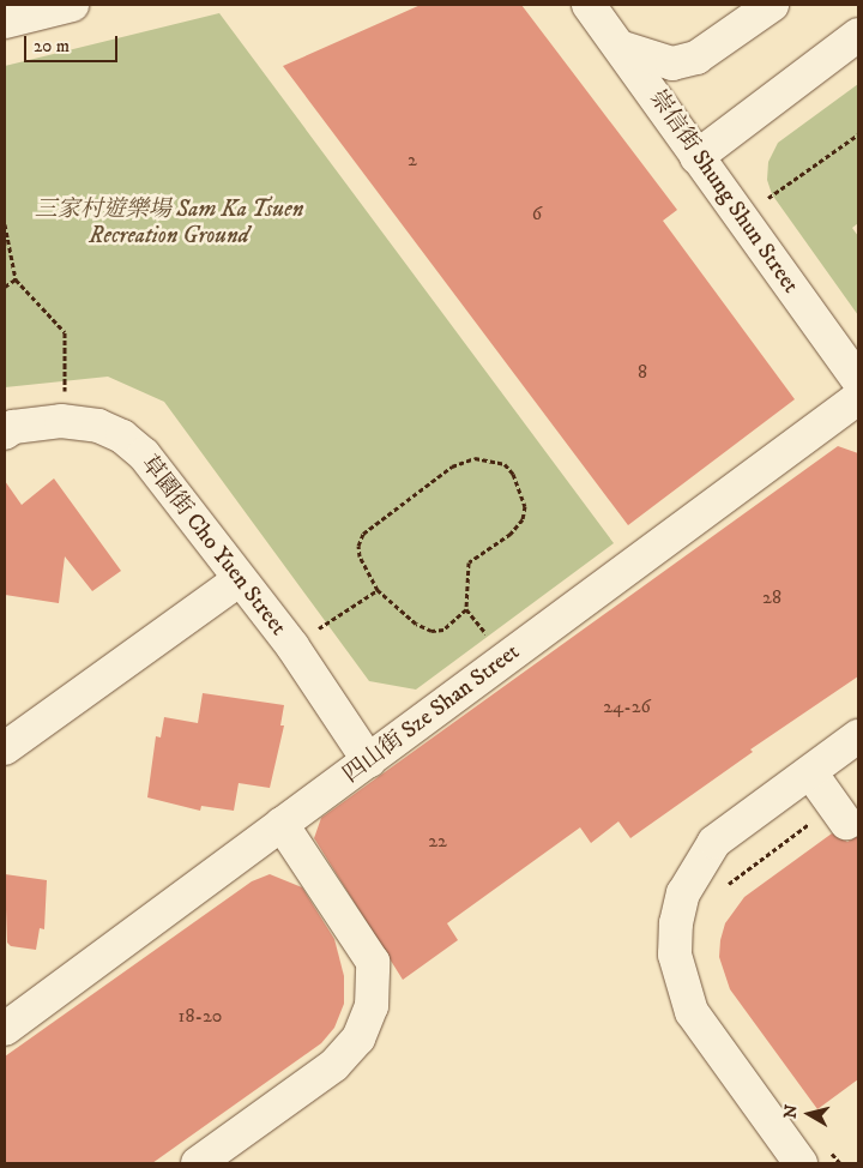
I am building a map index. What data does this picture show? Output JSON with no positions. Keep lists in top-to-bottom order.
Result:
{
  "streets": {
    "street": ["崇信街 Shung Shun Street", "草園街 Cho Yuen Street", "四山街 Sze Shan Street"]
  },
  "crossings": [
    ["草園街 Cho Yuen Street", "四山街 Sze Shan Street"]
  ],
  "parks": ["三家村遊樂場 Sam Ka Tsuen Recreation Ground"],
  "house_numbers": [
    "2",
    "6",
    "8",
    "28",
    "24-26",
    "22",
    "18-20"
  ],
  "scale_bar": "20 m",
  "north": "left"
}
